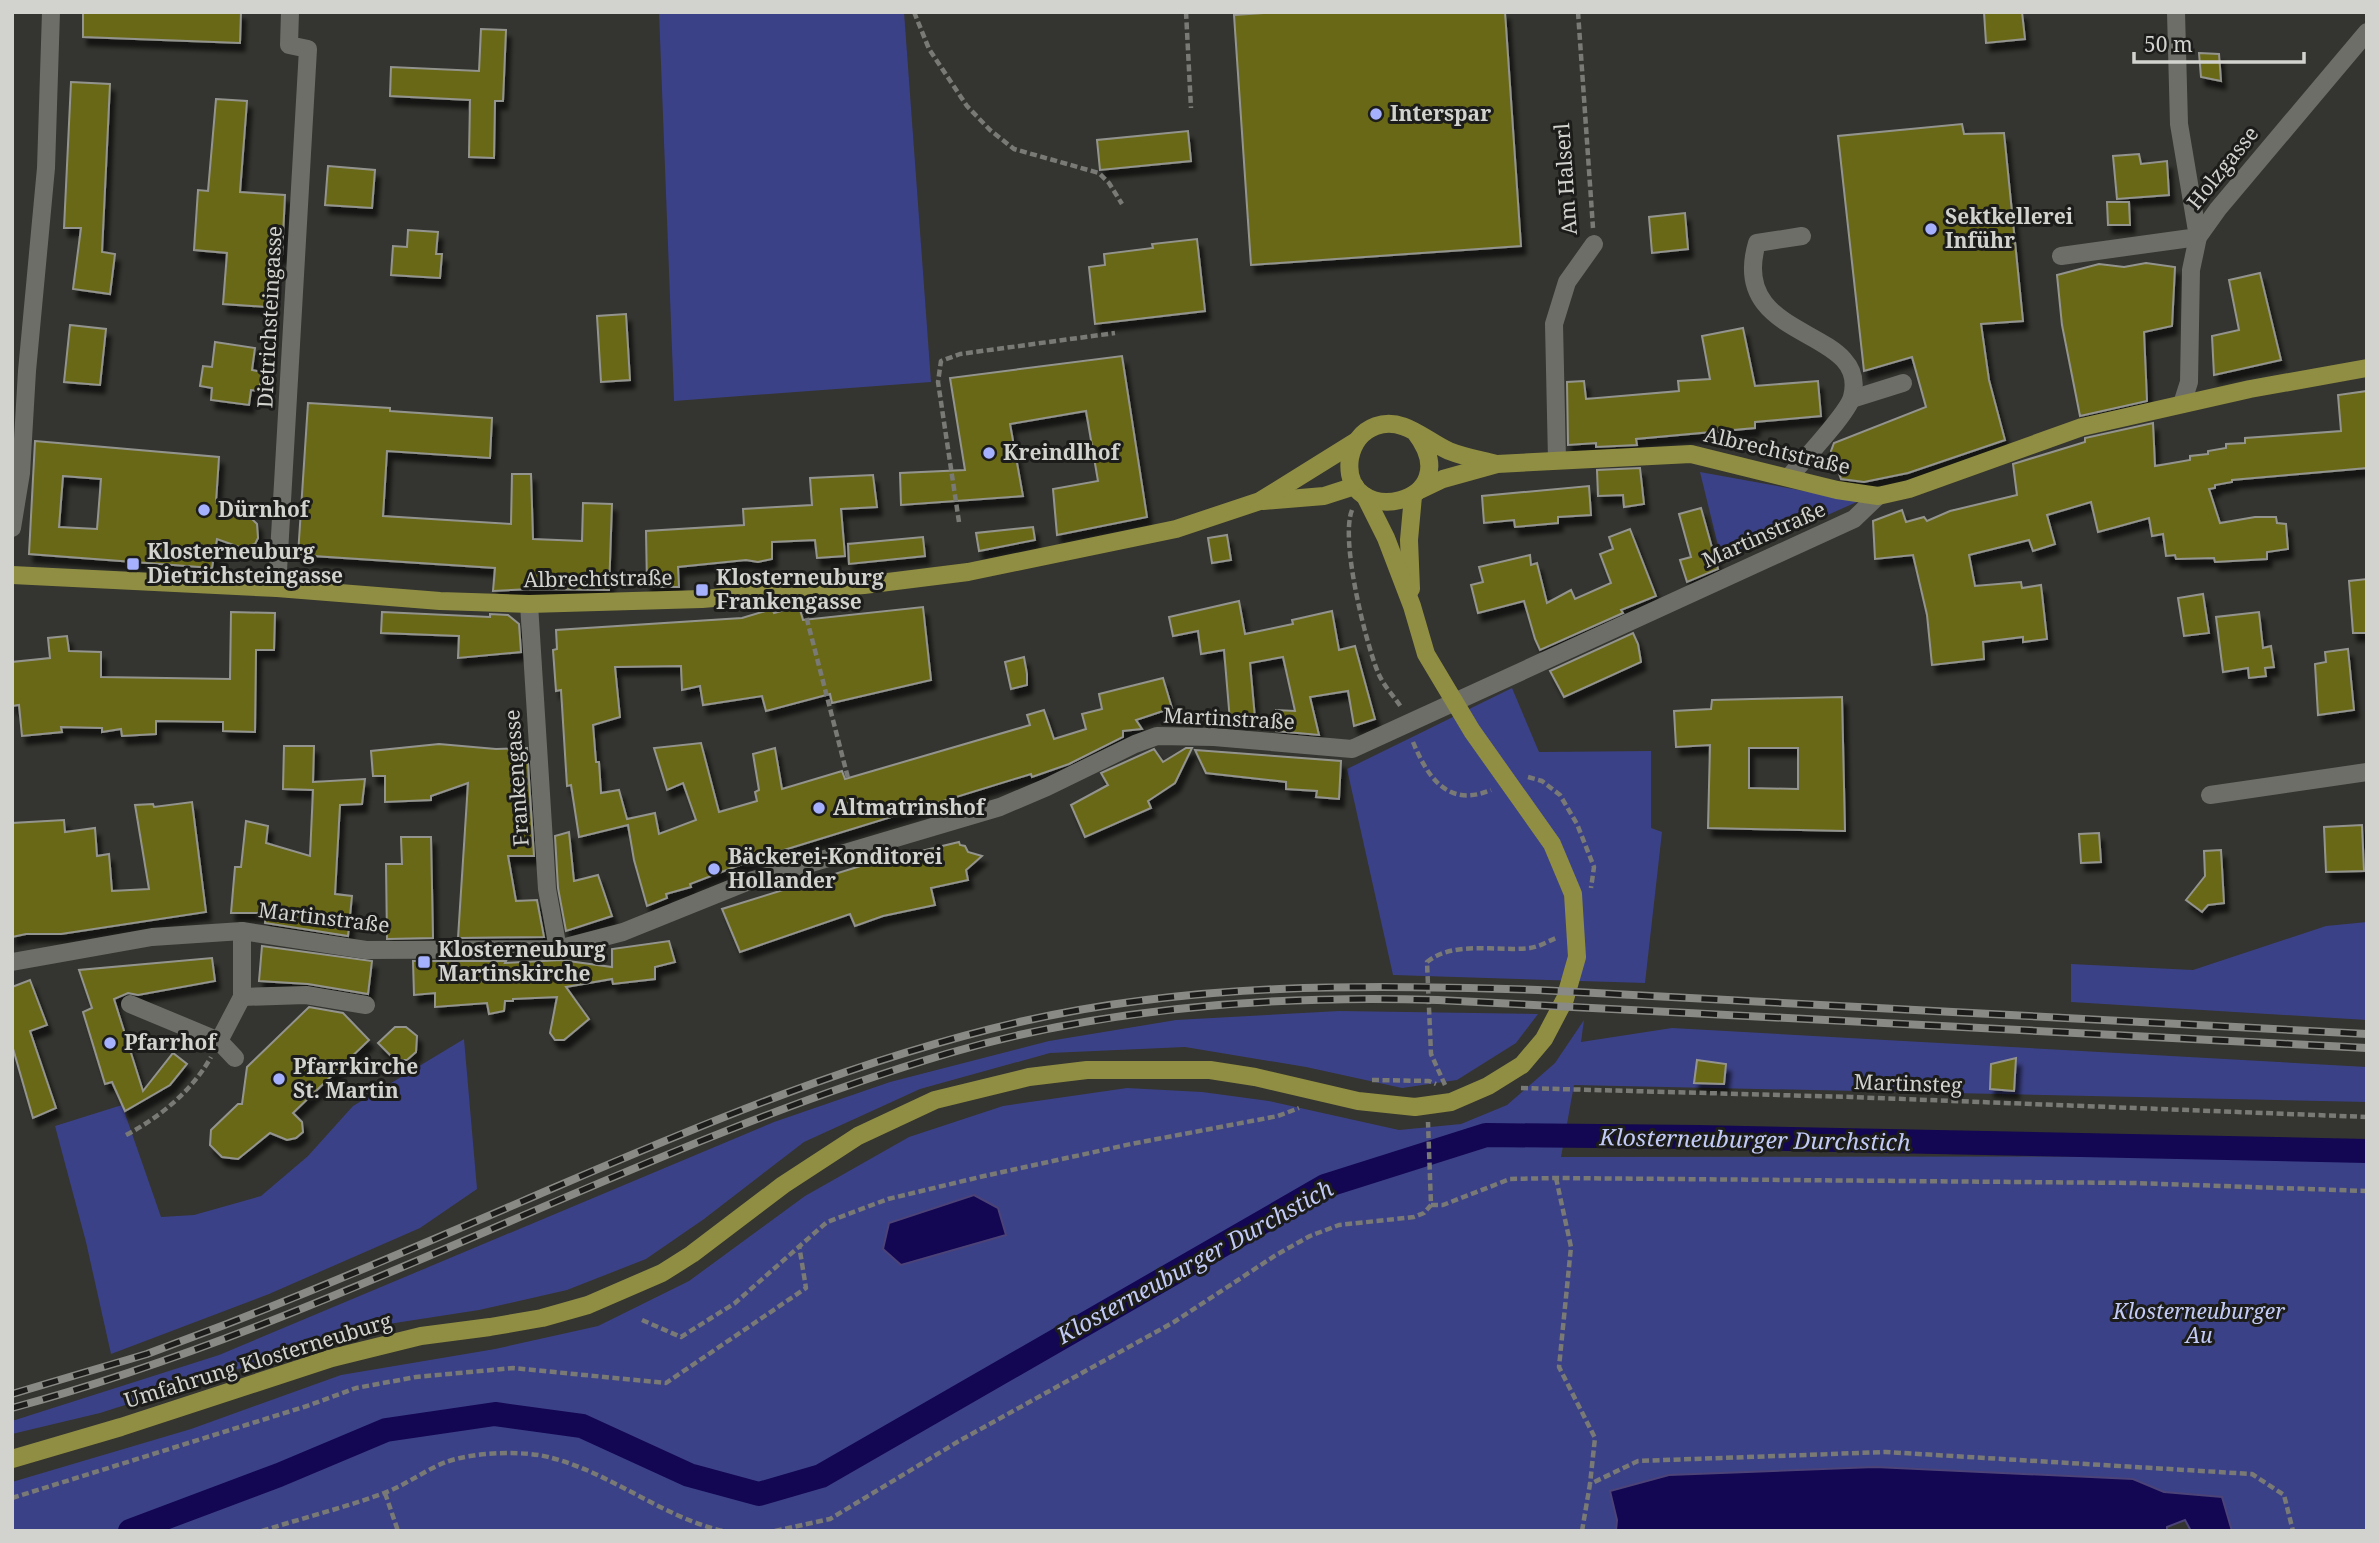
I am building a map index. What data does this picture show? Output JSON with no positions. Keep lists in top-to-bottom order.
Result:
{
  "streets": {
    "main road": ["Albrechtstraße", "Martinstraße", "Umfahrung Klosterneuburg"],
    "street": [
      "Holzgasse",
      "Am Halserl",
      "Dietrichsteingasse",
      "Frankengasse"
    ],
    "path": ["Martinsteg"]
  },
  "crossings": [
    ["Holzgasse", "Martinstraße"],
    ["Am Halserl", "Albrechtstraße"],
    ["Dietrichsteingasse", "Albrechtstraße"],
    ["Albrechtstraße", "Martinstraße"],
    ["Albrechtstraße", "Frankengasse"],
    ["Albrechtstraße", "Umfahrung Klosterneuburg"],
    ["Martinstraße", "Frankengasse"]
  ],
  "water": ["Klosterneuburger Durchstich"],
  "parks": ["Klosterneuburger Au"],
  "places": {
    "other": [
      "Interspar",
      "Sektkellerei Inführ",
      "Kreindlhof",
      "Dürnhof",
      "Altmatrinshof",
      "Bäckerei-Konditorei Hollander",
      "Pfarrhof",
      "Pfarrkirche St. Martin"
    ],
    "transit": ["Klosterneuburg Dietrichsteingasse", "Klosterneuburg Frankengasse", "Klosterneuburg Martinskirche"]
  },
  "scale_bar": "50 m"
}
